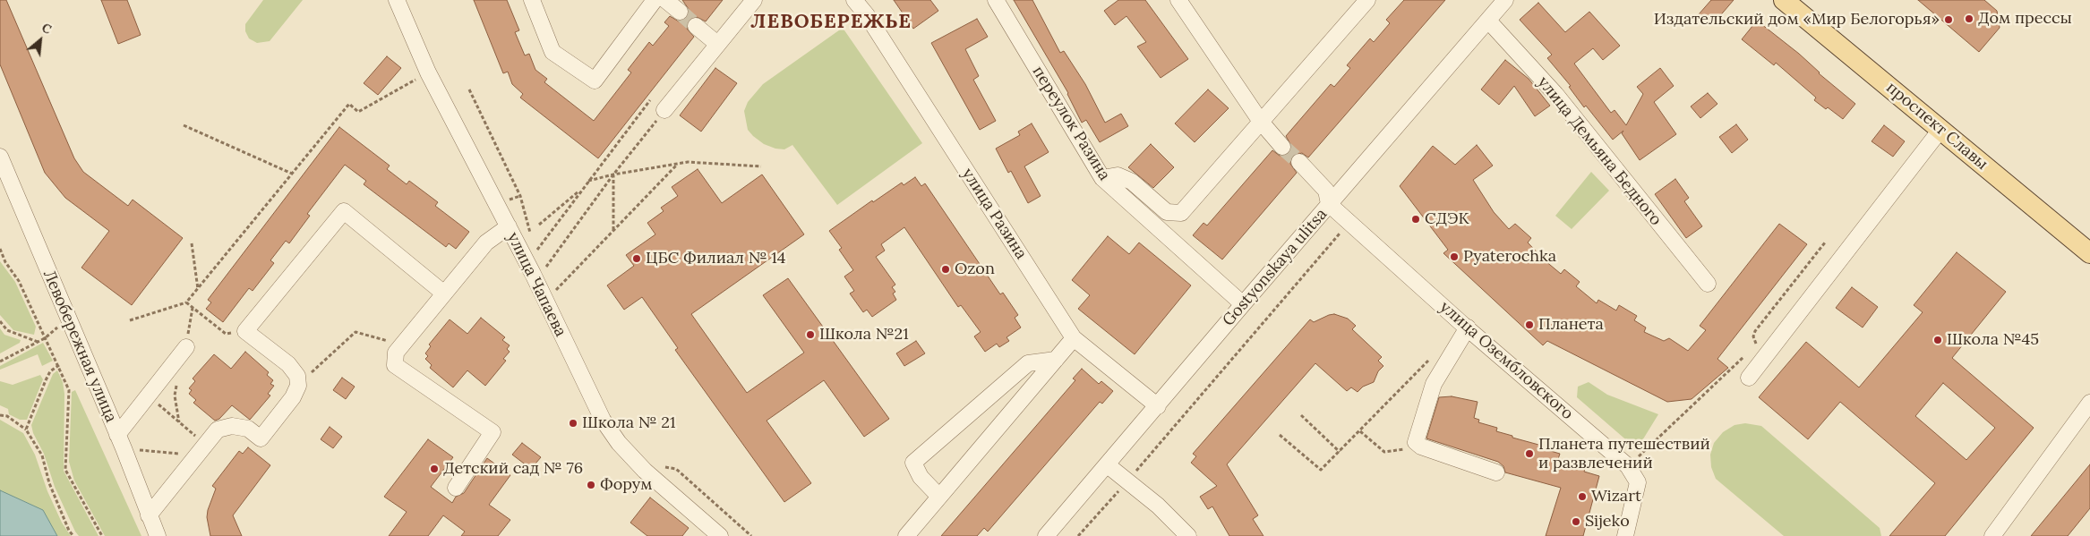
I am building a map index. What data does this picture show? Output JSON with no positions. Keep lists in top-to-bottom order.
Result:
{
  "streets": {
    "main road": ["проспект Славы"],
    "street": [
      "переулок Разина",
      "улица Демьяна Бедного",
      "улица Разина",
      "Gostyonskaya ulitsa",
      "улица Чапаева",
      "Левобережная улица",
      "улица Озембловского"
    ]
  },
  "crossings": [
    ["переулок Разина", "Gostyonskaya ulitsa"],
    ["улица Демьяна Бедного", "Gostyonskaya ulitsa"],
    ["улица Разина", "Gostyonskaya ulitsa"],
    ["Gostyonskaya ulitsa", "улица Озембловского"]
  ],
  "districts": ["ЛЕВОБЕРЕЖЬЕ"],
  "places": [
    "Дом прессы",
    "Издательский дом «Мир Белогорья»",
    "СДЭК",
    "Pyaterochka",
    "ЦБС Филиал № 14",
    "Ozon",
    "Планета",
    "Школа №21",
    "Школа №45",
    "Школа № 21",
    "Планета путешествий и развлечений",
    "Детский сад № 76",
    "Форум",
    "Wizart",
    "Sijeko"
  ],
  "north": "top right"
}
